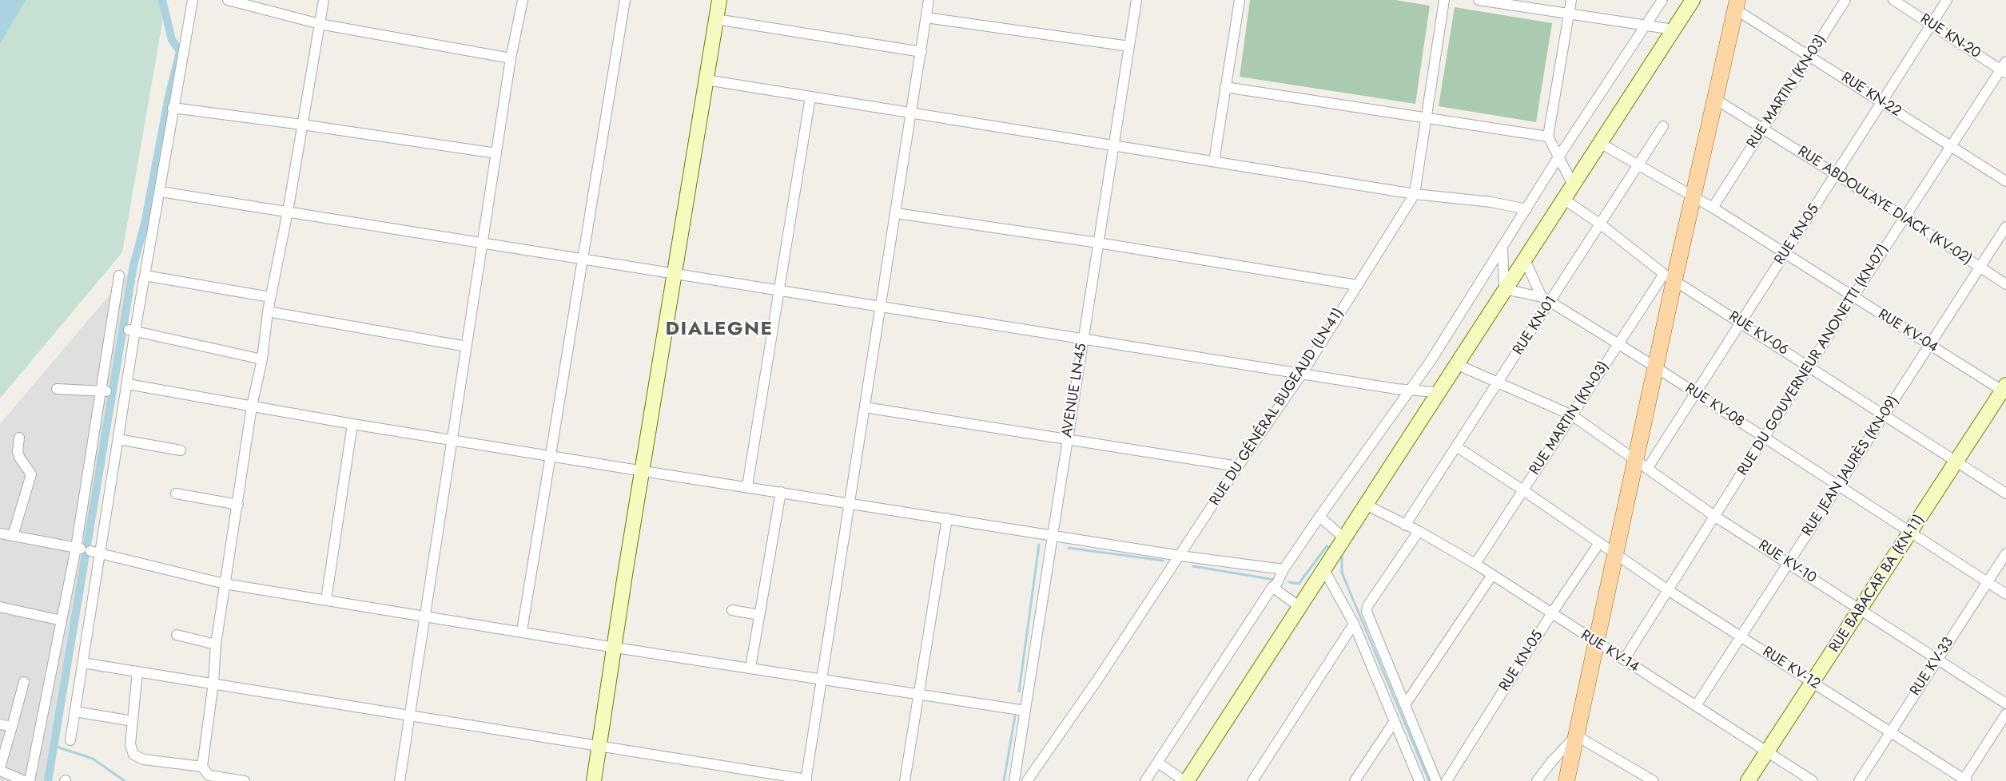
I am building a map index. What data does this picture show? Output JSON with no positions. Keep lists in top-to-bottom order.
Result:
{
  "streets": {
    "street": [
      "RUE KN-20",
      "RUE MARTIN (KN-03)",
      "RUE KN-22",
      "RUE ABDOULAYE DIACK (KV-02)",
      "RUE KN-05",
      "RUE KN-01",
      "RUE KV-04",
      "RUE KV-06",
      "RUE DU GOUVERNEUR ANONETTI (KN-07)",
      "AVENUE LN-45",
      "RUE KV-08",
      "RUE DU GÉNÉRAL BUGEAUD (LN-41)",
      "RUE JEAN JAURÈS (KN-09)",
      "RUE KV-10",
      "RUE BABACAR BA (KN-11)",
      "RUE KV-14",
      "RUE KV-33",
      "RUE KV-12"
    ]
  },
  "crossings": [
    ["RUE KN-20", "RUE KN-05"],
    ["RUE KN-20", "RUE DU GOUVERNEUR ANONETTI (KN-07)"],
    ["RUE MARTIN (KN-03)", "RUE KN-22"],
    ["RUE MARTIN (KN-03)", "RUE ABDOULAYE DIACK (KV-02)"],
    ["RUE MARTIN (KN-03)", "RUE KV-04"],
    ["RUE MARTIN (KN-03)", "RUE KV-06"],
    ["RUE MARTIN (KN-03)", "RUE KV-08"],
    ["RUE MARTIN (KN-03)", "RUE KV-10"],
    ["RUE MARTIN (KN-03)", "RUE KV-14"],
    ["RUE MARTIN (KN-03)", "RUE KV-12"],
    ["RUE KN-22", "RUE KN-05"],
    ["RUE KN-22", "RUE DU GOUVERNEUR ANONETTI (KN-07)"],
    ["RUE ABDOULAYE DIACK (KV-02)", "RUE KN-05"],
    ["RUE ABDOULAYE DIACK (KV-02)", "RUE DU GOUVERNEUR ANONETTI (KN-07)"],
    ["RUE ABDOULAYE DIACK (KV-02)", "RUE JEAN JAURÈS (KN-09)"],
    ["RUE KN-05", "RUE KV-04"],
    ["RUE KN-05", "RUE KV-06"],
    ["RUE KN-05", "RUE KV-08"],
    ["RUE KN-05", "RUE KV-10"],
    ["RUE KN-05", "RUE KV-14"],
    ["RUE KN-05", "RUE KV-12"],
    ["RUE KN-01", "RUE KV-04"],
    ["RUE KN-01", "RUE KV-06"],
    ["RUE KN-01", "RUE KV-08"],
    ["RUE KN-01", "RUE KV-10"],
    ["RUE KN-01", "RUE KV-14"],
    ["RUE KN-01", "RUE KV-12"],
    ["RUE KV-04", "RUE DU GOUVERNEUR ANONETTI (KN-07)"],
    ["RUE KV-04", "RUE JEAN JAURÈS (KN-09)"],
    ["RUE KV-04", "RUE BABACAR BA (KN-11)"],
    ["RUE KV-06", "RUE DU GOUVERNEUR ANONETTI (KN-07)"],
    ["RUE KV-06", "RUE JEAN JAURÈS (KN-09)"],
    ["RUE KV-06", "RUE BABACAR BA (KN-11)"],
    ["RUE DU GOUVERNEUR ANONETTI (KN-07)", "RUE KV-08"],
    ["RUE DU GOUVERNEUR ANONETTI (KN-07)", "RUE KV-10"],
    ["RUE DU GOUVERNEUR ANONETTI (KN-07)", "RUE KV-14"],
    ["RUE DU GOUVERNEUR ANONETTI (KN-07)", "RUE KV-12"],
    ["RUE KV-08", "RUE JEAN JAURÈS (KN-09)"],
    ["RUE KV-08", "RUE BABACAR BA (KN-11)"],
    ["RUE KV-08", "RUE KV-33"],
    ["RUE JEAN JAURÈS (KN-09)", "RUE KV-10"],
    ["RUE JEAN JAURÈS (KN-09)", "RUE KV-14"],
    ["RUE JEAN JAURÈS (KN-09)", "RUE KV-12"],
    ["RUE KV-10", "RUE BABACAR BA (KN-11)"],
    ["RUE KV-10", "RUE KV-33"],
    ["RUE BABACAR BA (KN-11)", "RUE KV-14"],
    ["RUE BABACAR BA (KN-11)", "RUE KV-12"],
    ["RUE KV-33", "RUE KV-12"]
  ],
  "districts": ["DIALEGNE"]
}
